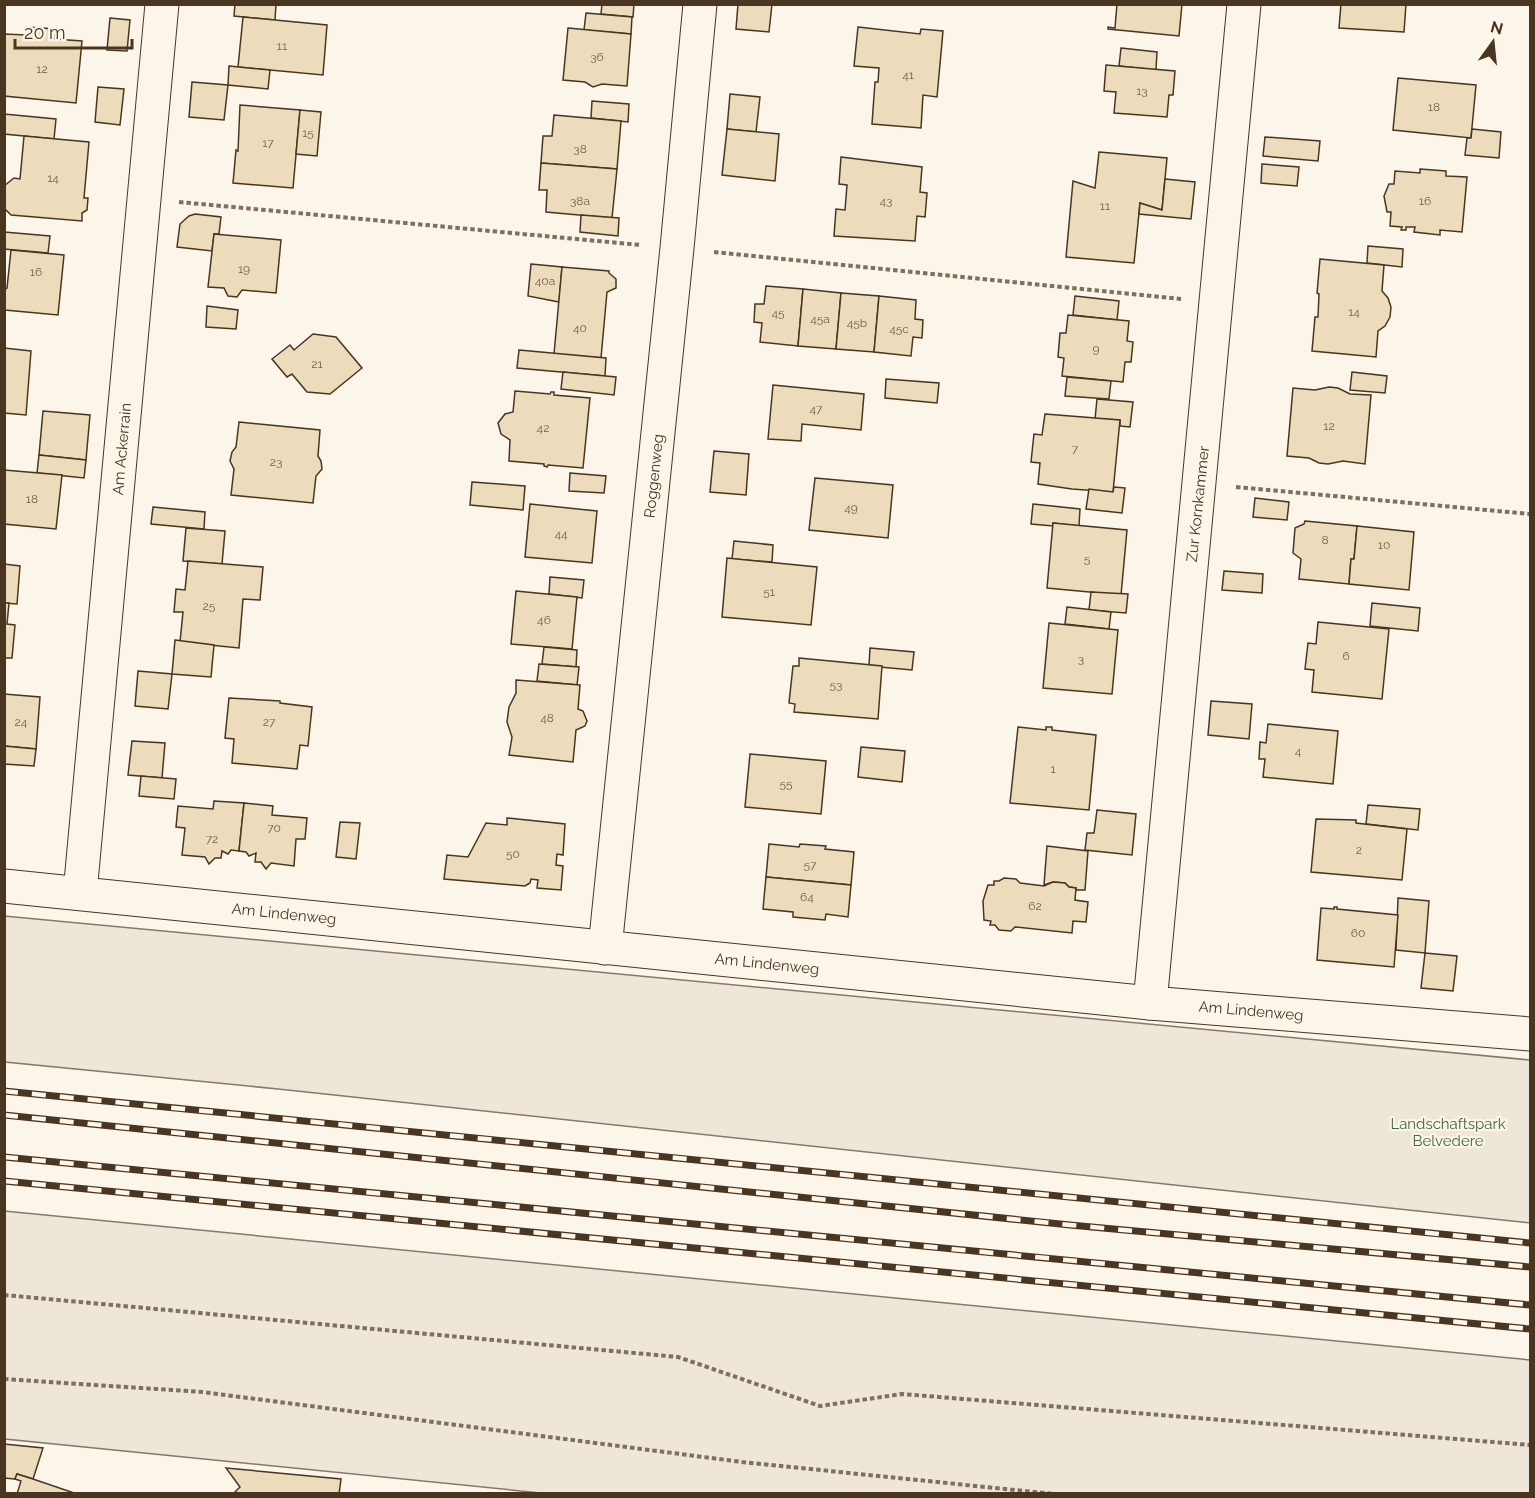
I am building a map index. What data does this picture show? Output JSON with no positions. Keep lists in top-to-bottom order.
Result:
{
  "streets": {
    "street": [
      "Am Ackerrain",
      "Roggenweg",
      "Zur Kornkammer",
      "Am Lindenweg"
    ]
  },
  "crossings": [
    ["Am Ackerrain", "Am Lindenweg"],
    ["Roggenweg", "Am Lindenweg"],
    ["Zur Kornkammer", "Am Lindenweg"]
  ],
  "parks": ["Landschaftspark Belvedere"],
  "house_numbers": [
    "11",
    "36",
    "12",
    "41",
    "13",
    "18",
    "15",
    "17",
    "38",
    "14",
    "38a",
    "43",
    "16",
    "11",
    "19",
    "16",
    "40a",
    "14",
    "45",
    "45a",
    "45b",
    "40",
    "45c",
    "9",
    "21",
    "47",
    "12",
    "42",
    "7",
    "23",
    "18",
    "49",
    "44",
    "8",
    "10",
    "5",
    "51",
    "25",
    "46",
    "6",
    "3",
    "53",
    "48",
    "24",
    "27",
    "4",
    "1",
    "55",
    "70",
    "72",
    "2",
    "50",
    "57",
    "64",
    "62",
    "60"
  ],
  "scale_bar": "20 m",
  "north": "top"
}
